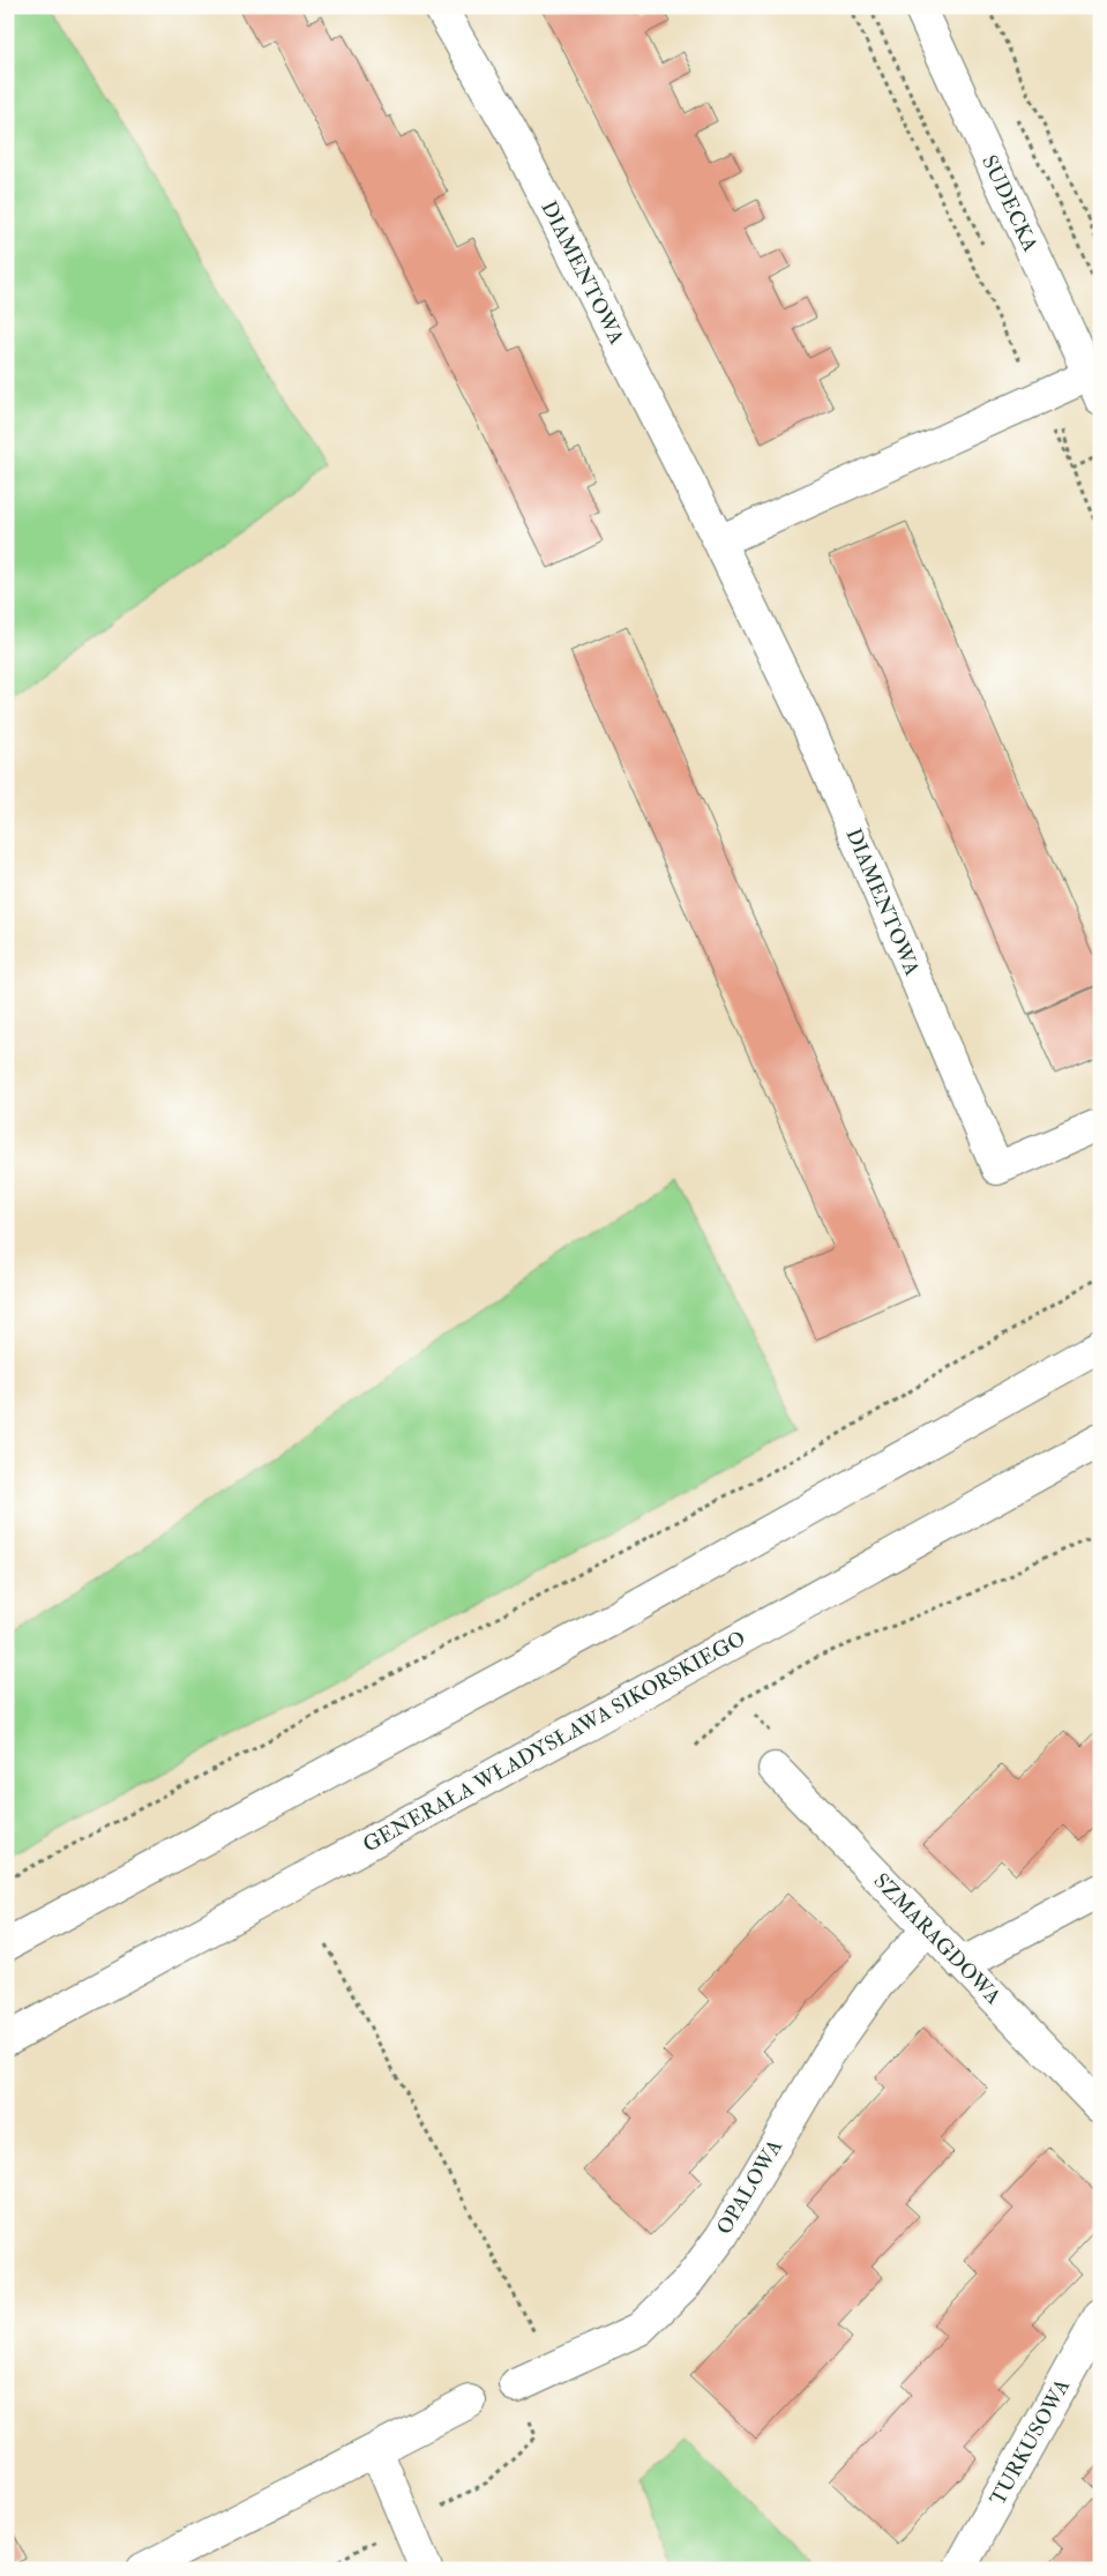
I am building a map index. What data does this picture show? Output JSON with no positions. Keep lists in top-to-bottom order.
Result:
{
  "streets": {
    "street": [
      "SUDECKA",
      "DIAMENTOWA",
      "GENERAŁA WŁADYSŁAWA SIKORSKIEGO",
      "SZMARAGDOWA",
      "OPALOWA",
      "TURKUSOWA"
    ]
  },
  "crossings": [
    ["SZMARAGDOWA", "OPALOWA"]
  ]
}
